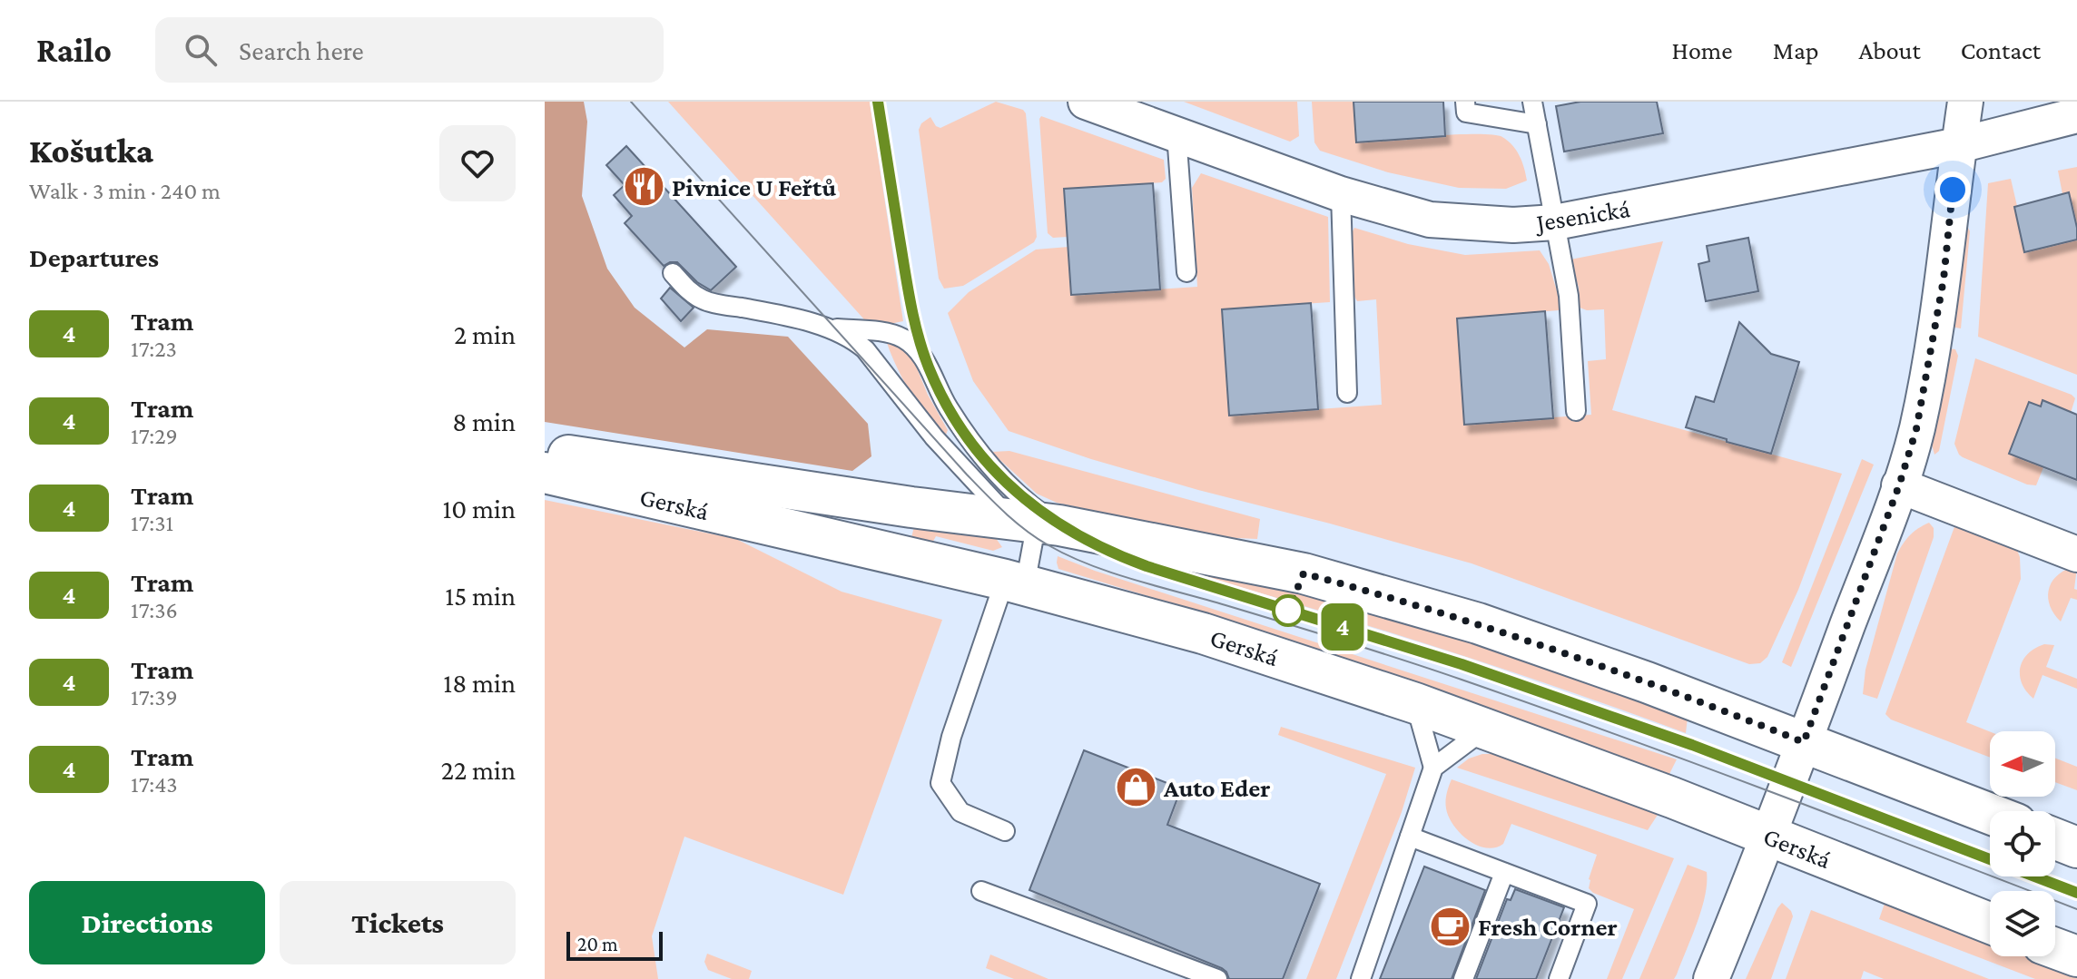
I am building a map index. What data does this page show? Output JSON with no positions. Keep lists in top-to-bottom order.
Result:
{
  "streets": {
    "street": ["Jesenická", "Gerská"]
  },
  "places": {
    "restaurant": ["Pivnice U Feřtů"],
    "shop": ["Auto Eder"],
    "cafe": ["Fresh Corner"]
  },
  "lines": ["tram line 4"],
  "scale_bar": "20 m",
  "north": "left",
  "page": {
    "header": "Railo",
    "search": "Search here",
    "nav": [
      "Home",
      "Map",
      "About",
      "Contact"
    ],
    "heading": [
      ["Košutka", "Walk · 3 min · 240 m"],
      "Departures"
    ],
    "on_map": "4",
    "list": [
      {
        "mark": "4",
        "name": "Tram",
        "note": "17:23",
        "value": "2 min"
      },
      {
        "mark": "4",
        "name": "Tram",
        "note": "17:29",
        "value": "8 min"
      },
      {
        "mark": "4",
        "name": "Tram",
        "note": "17:31",
        "value": "10 min"
      },
      {
        "mark": "4",
        "name": "Tram",
        "note": "17:36",
        "value": "15 min"
      },
      {
        "mark": "4",
        "name": "Tram",
        "note": "17:39",
        "value": "18 min"
      },
      {
        "mark": "4",
        "name": "Tram",
        "note": "17:43",
        "value": "22 min"
      }
    ],
    "buttons": ["Directions", "Tickets"],
    "scale": "20 m"
  }
}
